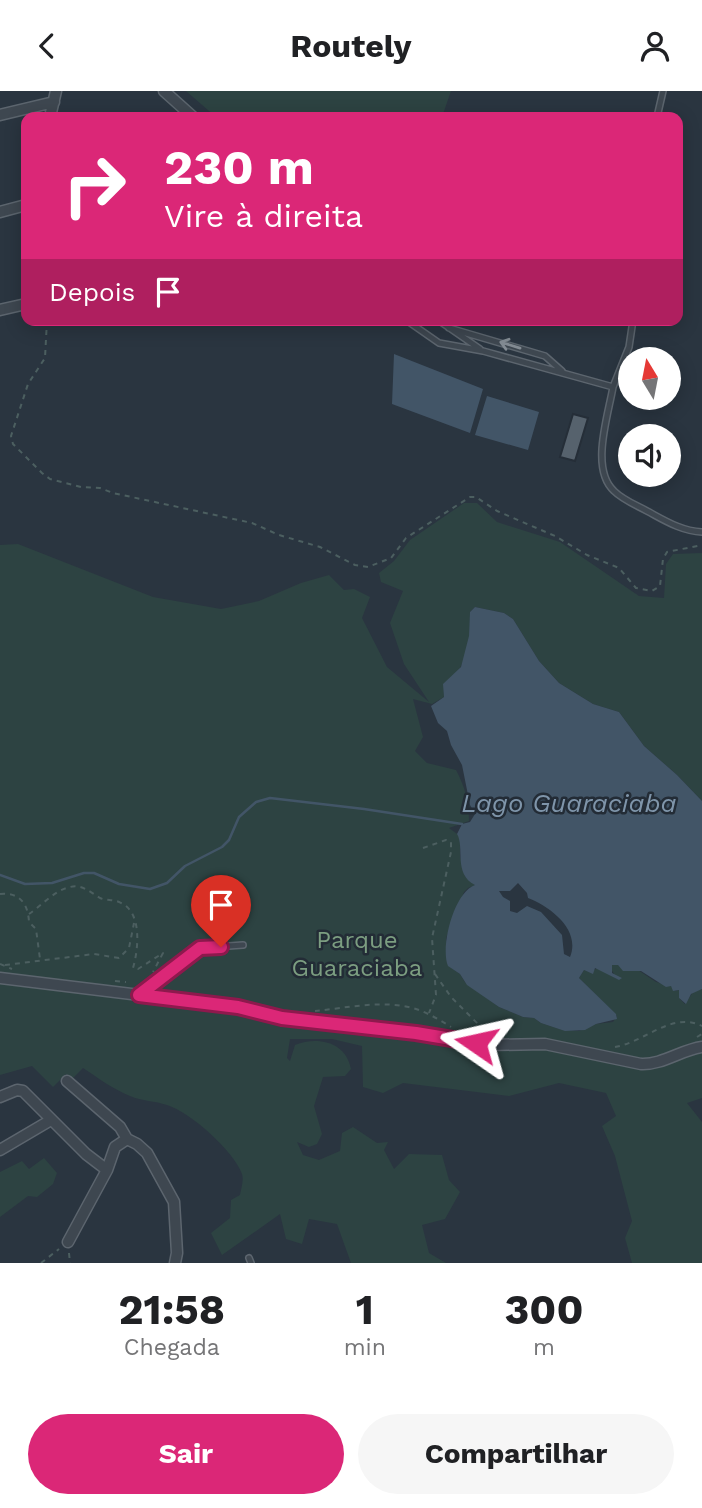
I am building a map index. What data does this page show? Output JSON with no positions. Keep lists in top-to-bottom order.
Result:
{
  "water": ["Lago Guaraciaba"],
  "parks": ["Parque Guaraciaba"],
  "north": "top",
  "page": {
    "header": "Routely",
    "turn": ["230 m", "Vire à direita"],
    "then": "Depois",
    "eta": [
      "21:58",
      "Chegada",
      "1",
      "min",
      "300",
      "m"
    ],
    "buttons": ["Sair", "Compartilhar"]
  }
}
